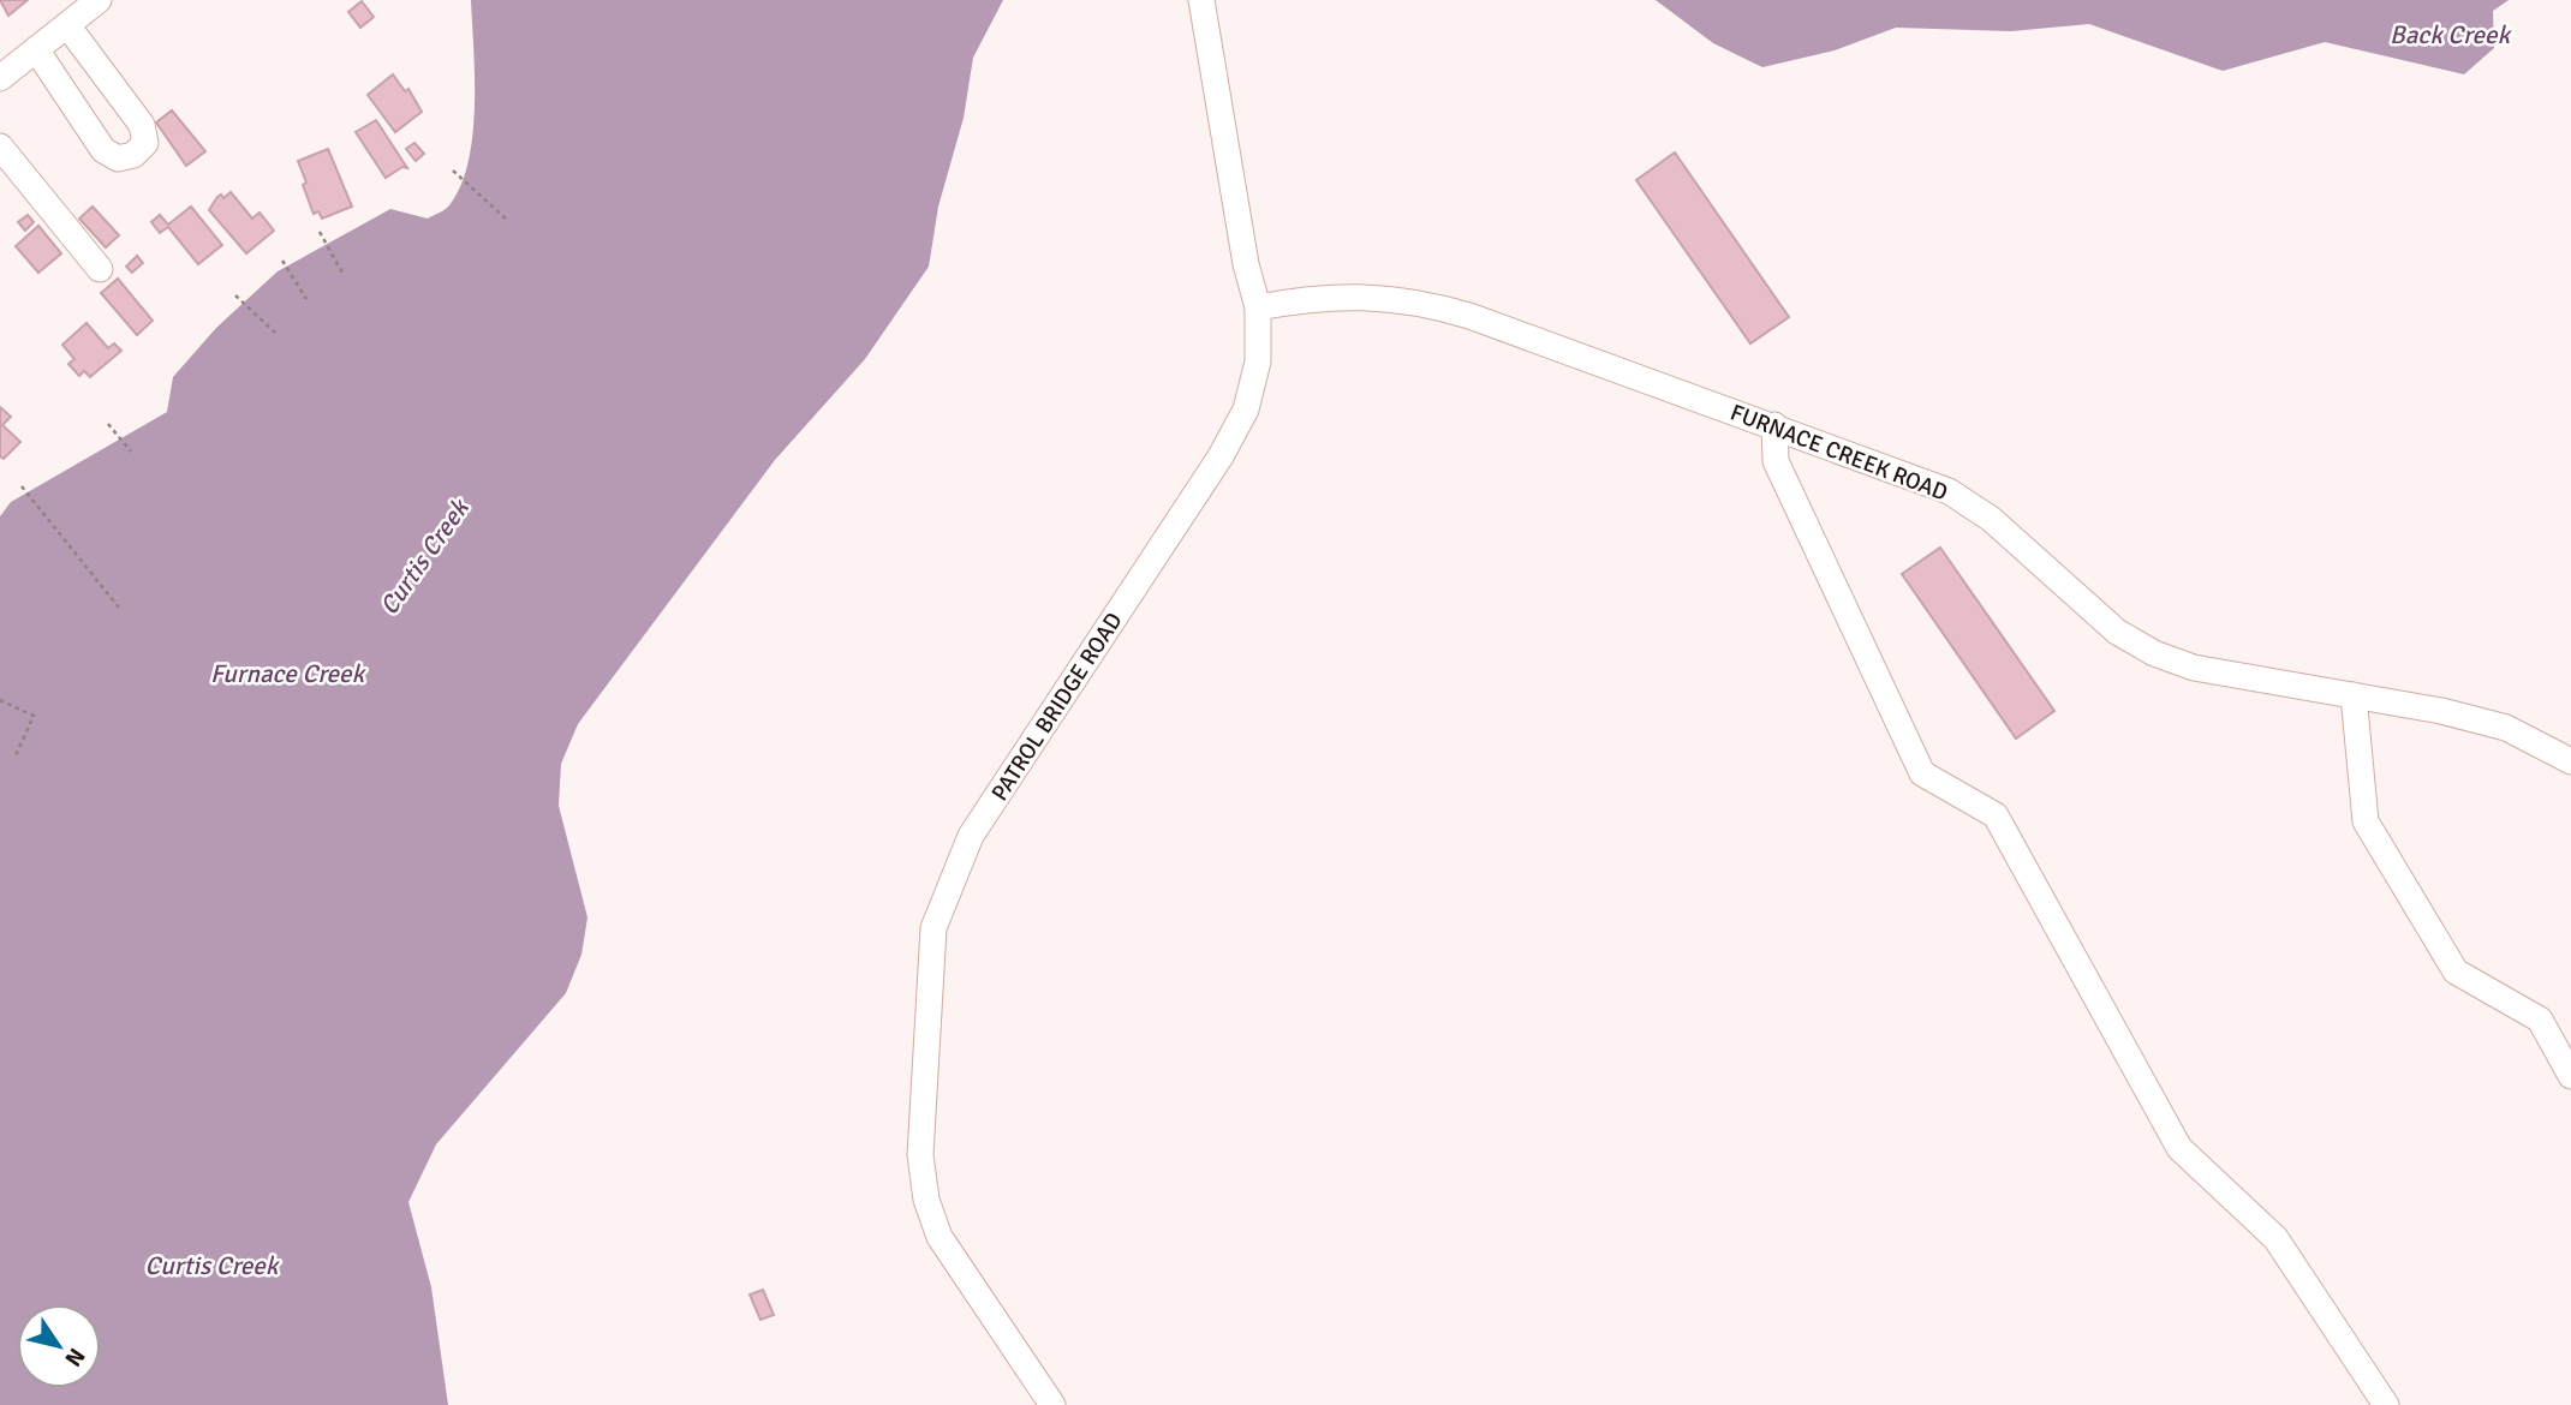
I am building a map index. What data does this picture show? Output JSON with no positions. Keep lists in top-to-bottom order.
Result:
{
  "streets": {
    "street": ["FURNACE CREEK ROAD", "PATROL BRIDGE ROAD"]
  },
  "crossings": [
    ["FURNACE CREEK ROAD", "PATROL BRIDGE ROAD"]
  ],
  "water": ["Back Creek", "Curtis Creek", "Furnace Creek"],
  "north": "bottom right"
}
